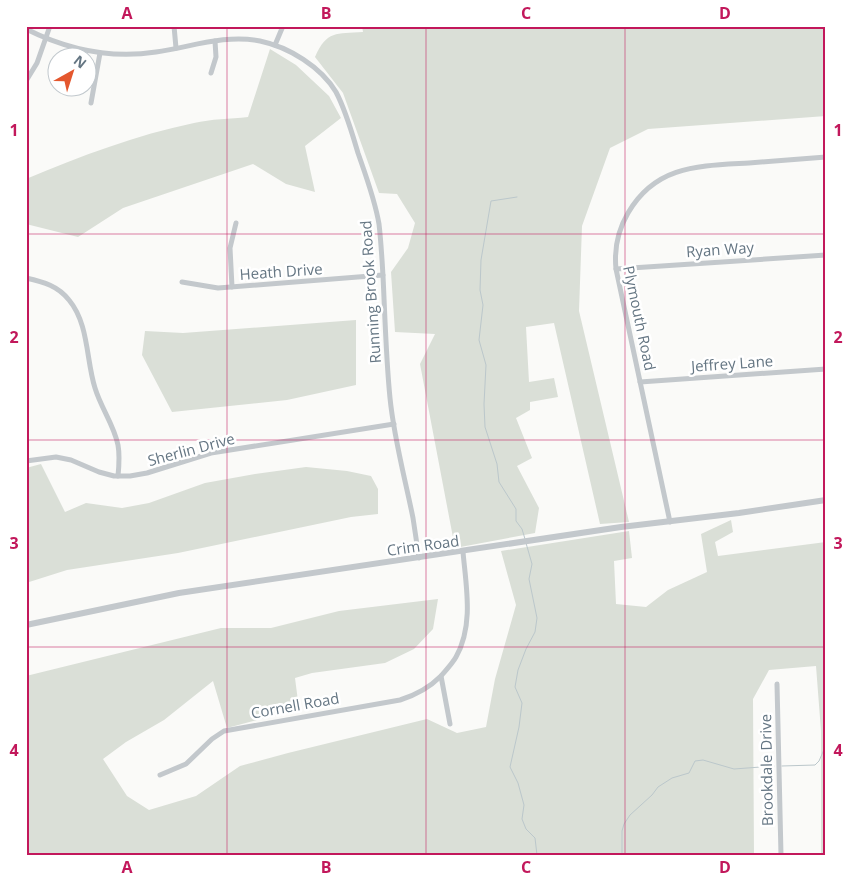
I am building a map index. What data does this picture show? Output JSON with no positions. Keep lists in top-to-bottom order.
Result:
{
  "streets": {
    "street": [
      "Ryan Way",
      "Heath Drive",
      "Running Brook Road",
      "Plymouth Road",
      "Jeffrey Lane",
      "Sherlin Drive",
      "Crim Road",
      "Cornell Road",
      "Brookdale Drive"
    ]
  },
  "crossings": [
    ["Ryan Way", "Plymouth Road"],
    ["Heath Drive", "Running Brook Road"],
    ["Running Brook Road", "Sherlin Drive"],
    ["Running Brook Road", "Crim Road"],
    ["Plymouth Road", "Jeffrey Lane"],
    ["Plymouth Road", "Crim Road"],
    ["Crim Road", "Cornell Road"]
  ],
  "north": "top right",
  "grid": {
    "columns": [
      "A",
      "B",
      "C",
      "D"
    ],
    "rows": [
      "1",
      "2",
      "3",
      "4"
    ]
  }
}
